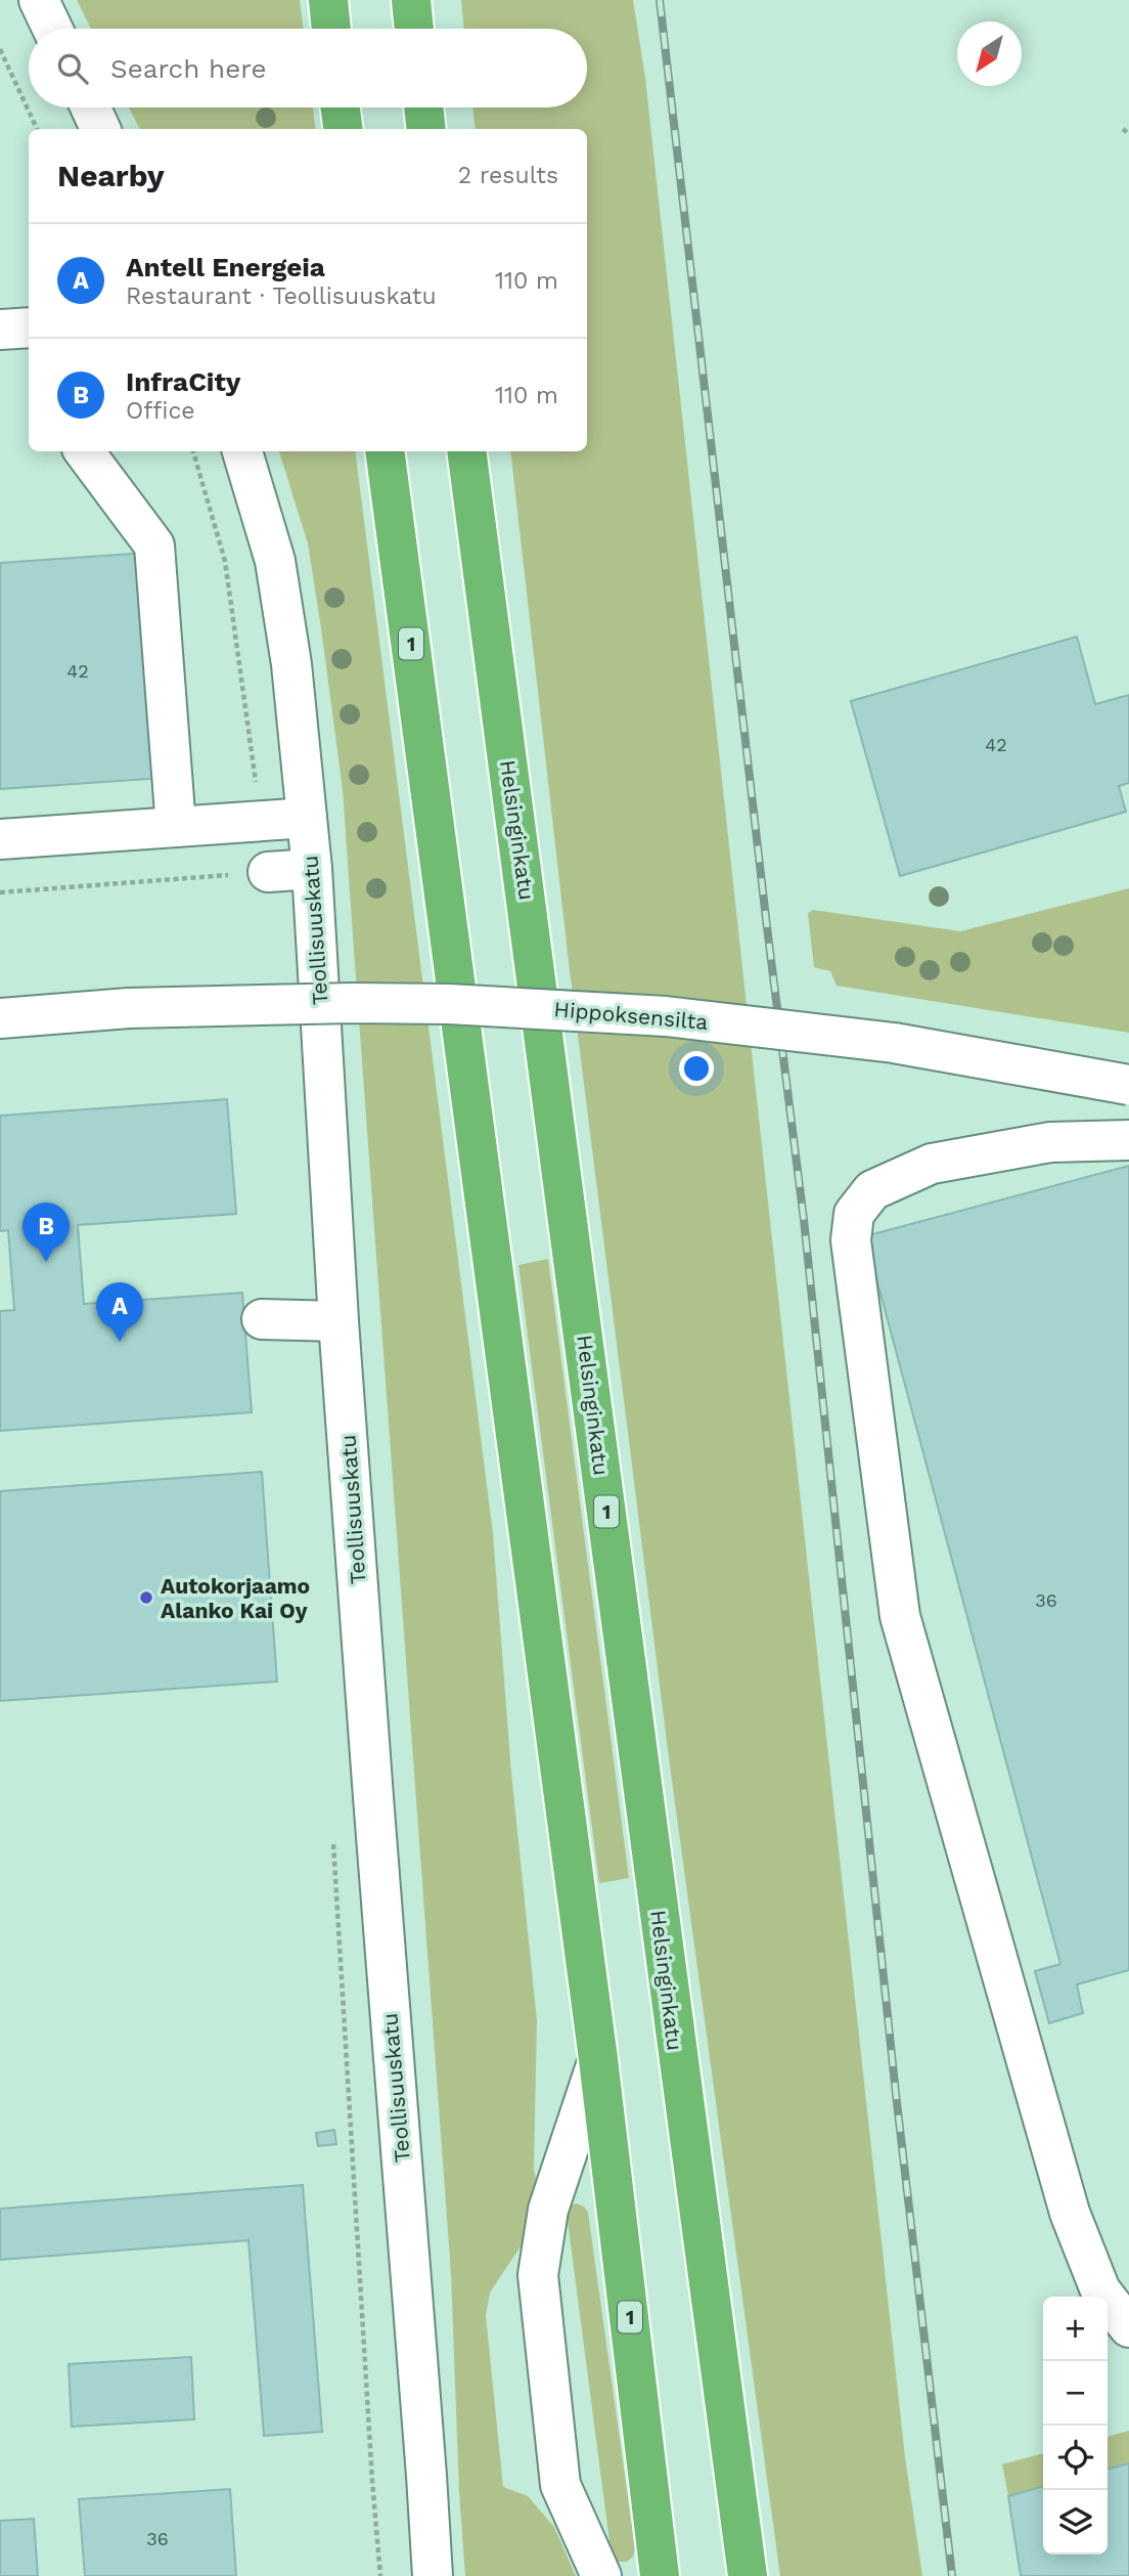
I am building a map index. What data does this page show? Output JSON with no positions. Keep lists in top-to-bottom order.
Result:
{
  "streets": {
    "highway": ["1", "Helsinginkatu"],
    "street": ["Teollisuuskatu", "Hippoksensilta"]
  },
  "places": ["Autokorjaamo Alanko Kai Oy"],
  "house_numbers": [
    "42",
    "42",
    "36",
    "36"
  ],
  "north": "bottom left",
  "page": {
    "search": "Search here",
    "heading": ["Nearby", "2 results"],
    "list": [
      {
        "mark": "A",
        "name": "Antell Energeia",
        "note": "Restaurant · Teollisuuskatu",
        "value": "110 m"
      },
      {
        "mark": "B",
        "name": "InfraCity",
        "note": "Office",
        "value": "110 m"
      }
    ],
    "pins": ["B", "A"],
    "map_buttons": ["+", "−"]
  }
}
